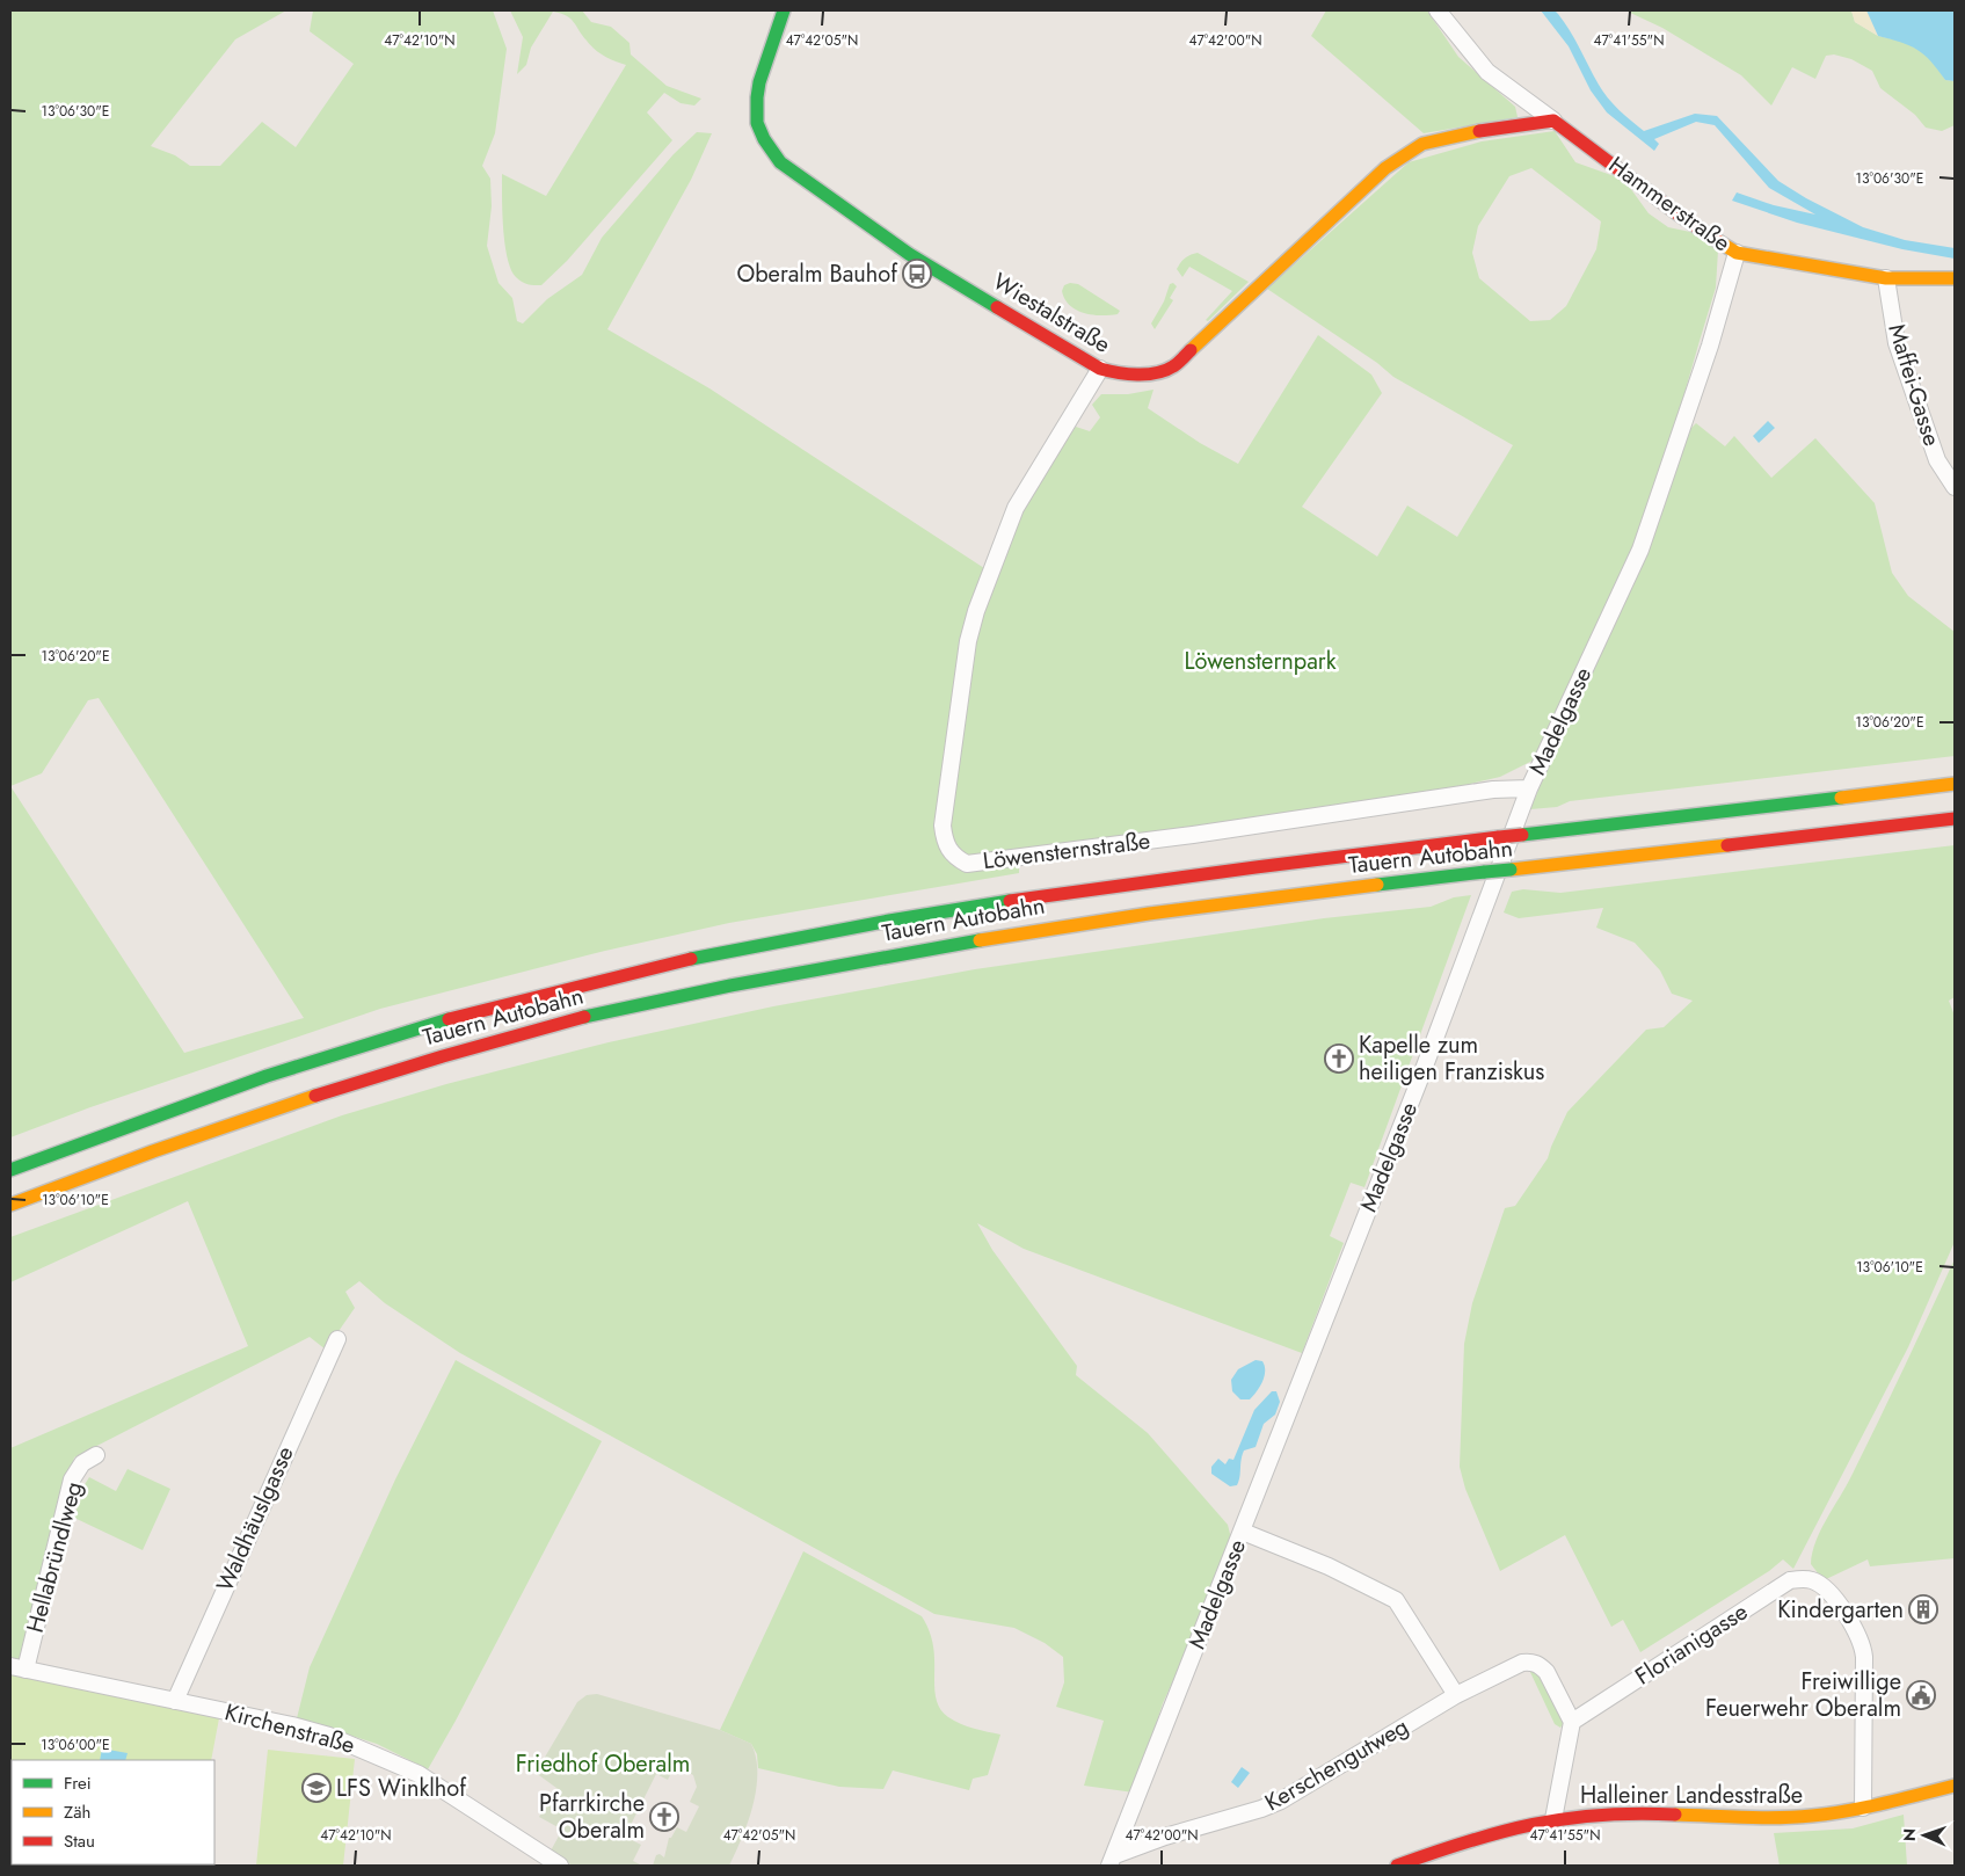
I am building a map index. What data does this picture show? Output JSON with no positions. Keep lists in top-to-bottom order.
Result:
{
  "streets": {
    "main road": [
      "Hammerstraße",
      "Wiestalstraße",
      "Tauern Autobahn",
      "Halleiner Landesstraße"
    ],
    "street": [
      "Maffei-Gasse",
      "Madelgasse",
      "Löwensternstraße",
      "Waldhäuslgasse",
      "Hellabründlweg",
      "Florianigasse",
      "Kirchenstraße",
      "Kerschengutweg"
    ]
  },
  "crossings": [
    ["Hammerstraße", "Wiestalstraße"],
    ["Hammerstraße", "Maffei-Gasse"],
    ["Hammerstraße", "Madelgasse"],
    ["Wiestalstraße", "Löwensternstraße"],
    ["Madelgasse", "Löwensternstraße"],
    ["Madelgasse", "Kerschengutweg"],
    ["Waldhäuslgasse", "Kirchenstraße"],
    ["Hellabründlweg", "Kirchenstraße"],
    ["Florianigasse", "Kerschengutweg"],
    ["Florianigasse", "Halleiner Landesstraße"]
  ],
  "parks": ["Löwensternpark", "Friedhof Oberalm"],
  "places": {
    "bus stop": ["Oberalm Bauhof"],
    "church": ["Kapelle zum heiligen Franziskus", "Pfarrkirche Oberalm"],
    "building": ["Kindergarten"],
    "public building": ["Freiwillige Feuerwehr Oberalm"],
    "school or university": ["LFS Winklhof"]
  },
  "legend": ["Frei", "Zäh", "Stau"],
  "north": "left",
  "coordinates": [
    "47°42'10\"N",
    "47°42'05\"N",
    "47°42'00\"N",
    "47°41'55\"N",
    "13°06'30\"E",
    "13°06'20\"E",
    "13°06'10\"E",
    "13°06'00\"E"
  ]
}
